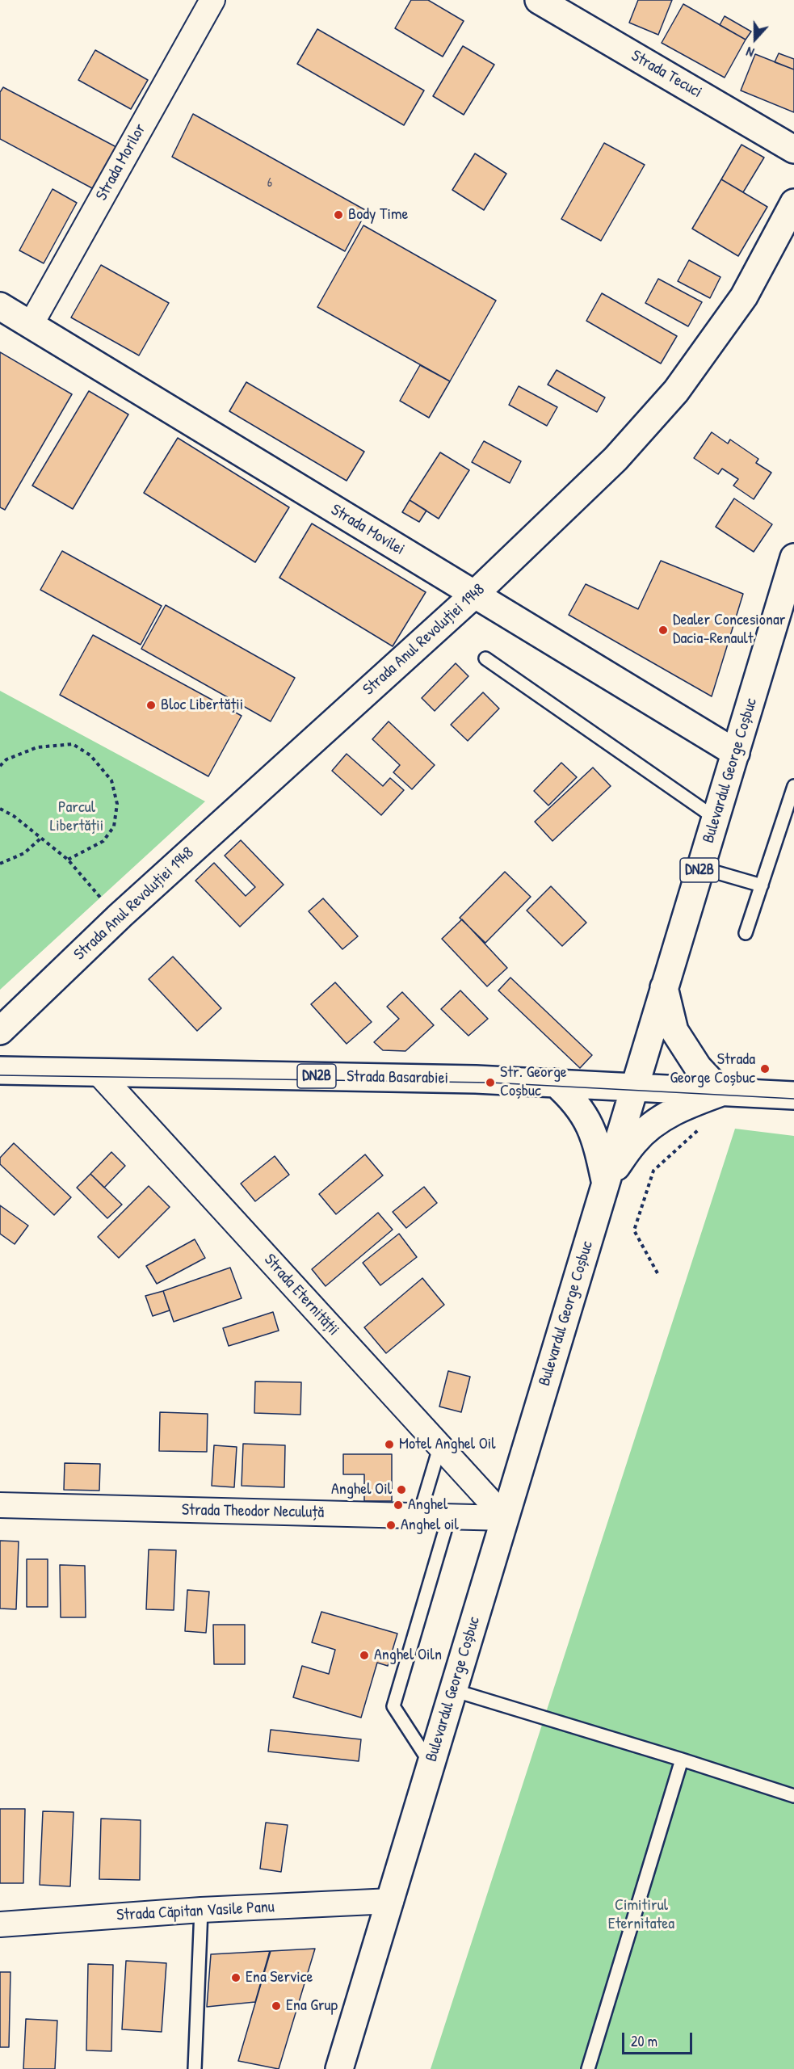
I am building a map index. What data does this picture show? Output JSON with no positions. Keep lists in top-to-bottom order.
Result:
{
  "streets": {
    "main road": [
      "Strada Tecuci",
      "Strada Movilei",
      "Strada Anul Revoluției 1948",
      "Bulevardul George Coșbuc",
      "DN2B",
      "Strada Basarabiei"
    ],
    "street": [
      "Strada Morilor",
      "Strada Eternității",
      "Strada Theodor Neculuță",
      "Strada Căpitan Vasile Panu"
    ]
  },
  "crossings": [
    ["Strada Morilor", "Strada Movilei"],
    ["Strada Movilei", "Strada Anul Revoluției 1948"],
    ["Strada Movilei", "Bulevardul George Coșbuc"],
    ["Bulevardul George Coșbuc", "Strada Basarabiei"],
    ["Bulevardul George Coșbuc", "Strada Eternității"],
    ["Bulevardul George Coșbuc", "Strada Theodor Neculuță"],
    ["Bulevardul George Coșbuc", "Strada Căpitan Vasile Panu"],
    ["Strada Basarabiei", "Strada Eternității"],
    ["Strada Eternității", "Strada Theodor Neculuță"]
  ],
  "parks": ["Parcul Libertății", "Cimitirul Eternitatea"],
  "places": [
    "Body Time",
    "Dealer Concesionar Dacia-Renault",
    "Bloc Libertății",
    "Strada George Coșbuc",
    "Str. George Coșbuc",
    "Motel Anghel Oil",
    "Anghel Oil",
    "Anghel",
    "Anghel oil",
    "Anghel Oiln",
    "Ena Service",
    "Ena Grup"
  ],
  "house_numbers": ["6"],
  "scale_bar": "20 m",
  "north": "bottom"
}
